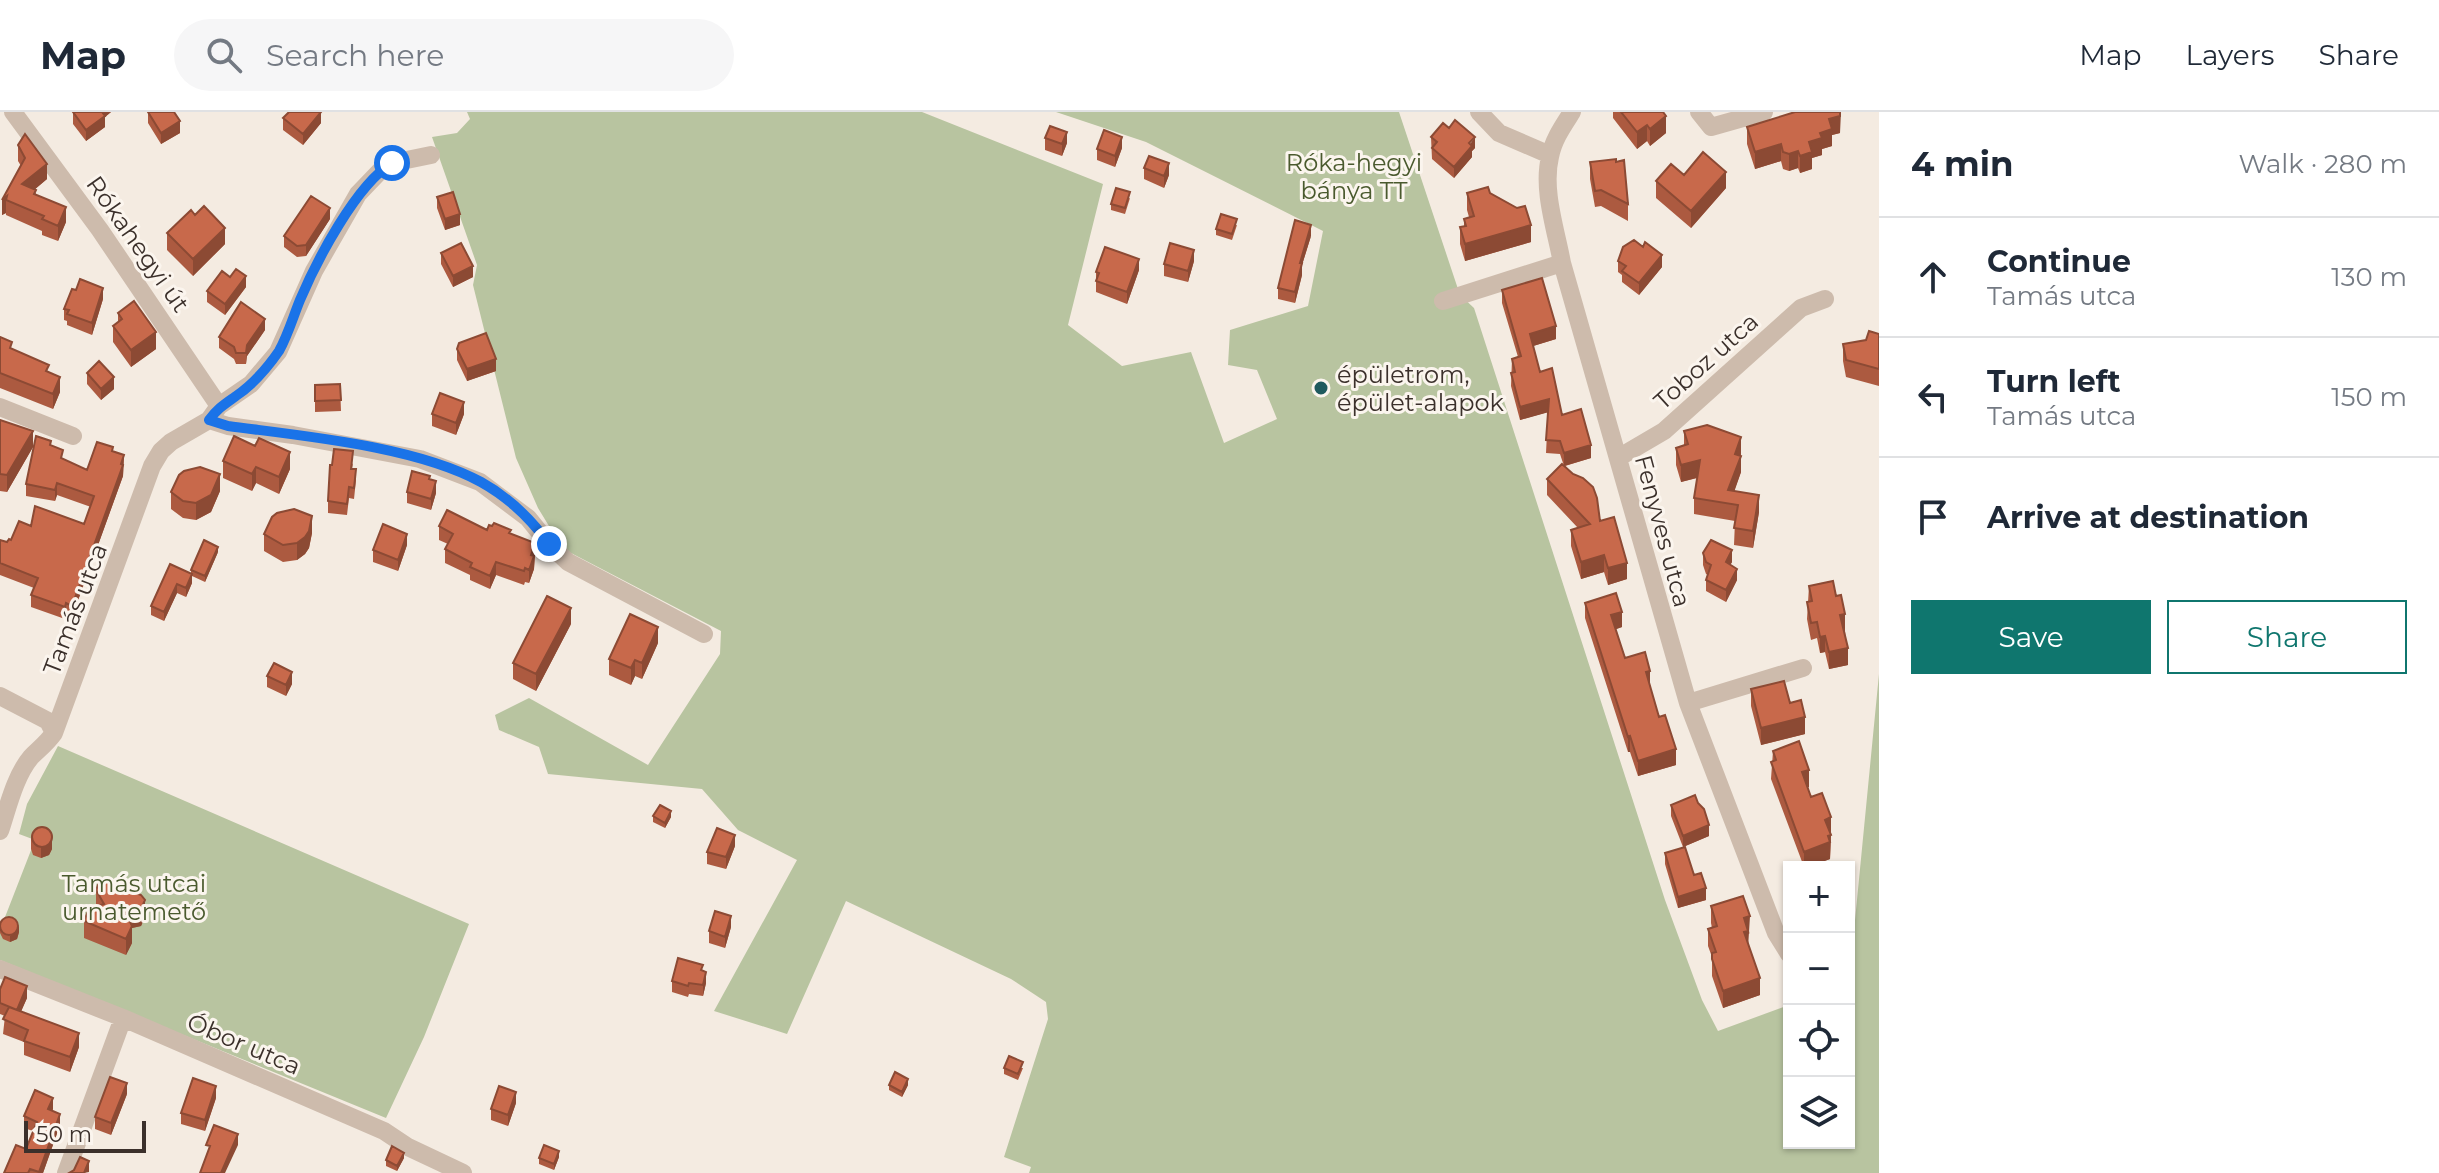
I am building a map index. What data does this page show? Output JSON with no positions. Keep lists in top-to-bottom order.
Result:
{
  "streets": {
    "street": [
      "Rókahegyi út",
      "Toboz utca",
      "Fenyves utca",
      "Tamás utca",
      "Óbor utca"
    ]
  },
  "crossings": [
    ["Rókahegyi út", "Tamás utca"],
    ["Toboz utca", "Fenyves utca"]
  ],
  "parks": ["Róka-hegyi bánya TT", "Tamás utcai urnatemető"],
  "places": ["épületrom, épület-alapok"],
  "scale_bar": "50 m",
  "page": {
    "header": "Map",
    "search": "Search here",
    "nav": ["Map", "Layers", "Share"],
    "heading": ["4 min", "Walk · 280 m"],
    "list": [
      ["Continue", "Tamás utca", "130 m"],
      ["Turn left", "Tamás utca", "150 m"],
      "Arrive at destination"
    ],
    "buttons": ["Save", "Share"],
    "map_buttons": ["+", "−"],
    "scale": "50 m"
  }
}
